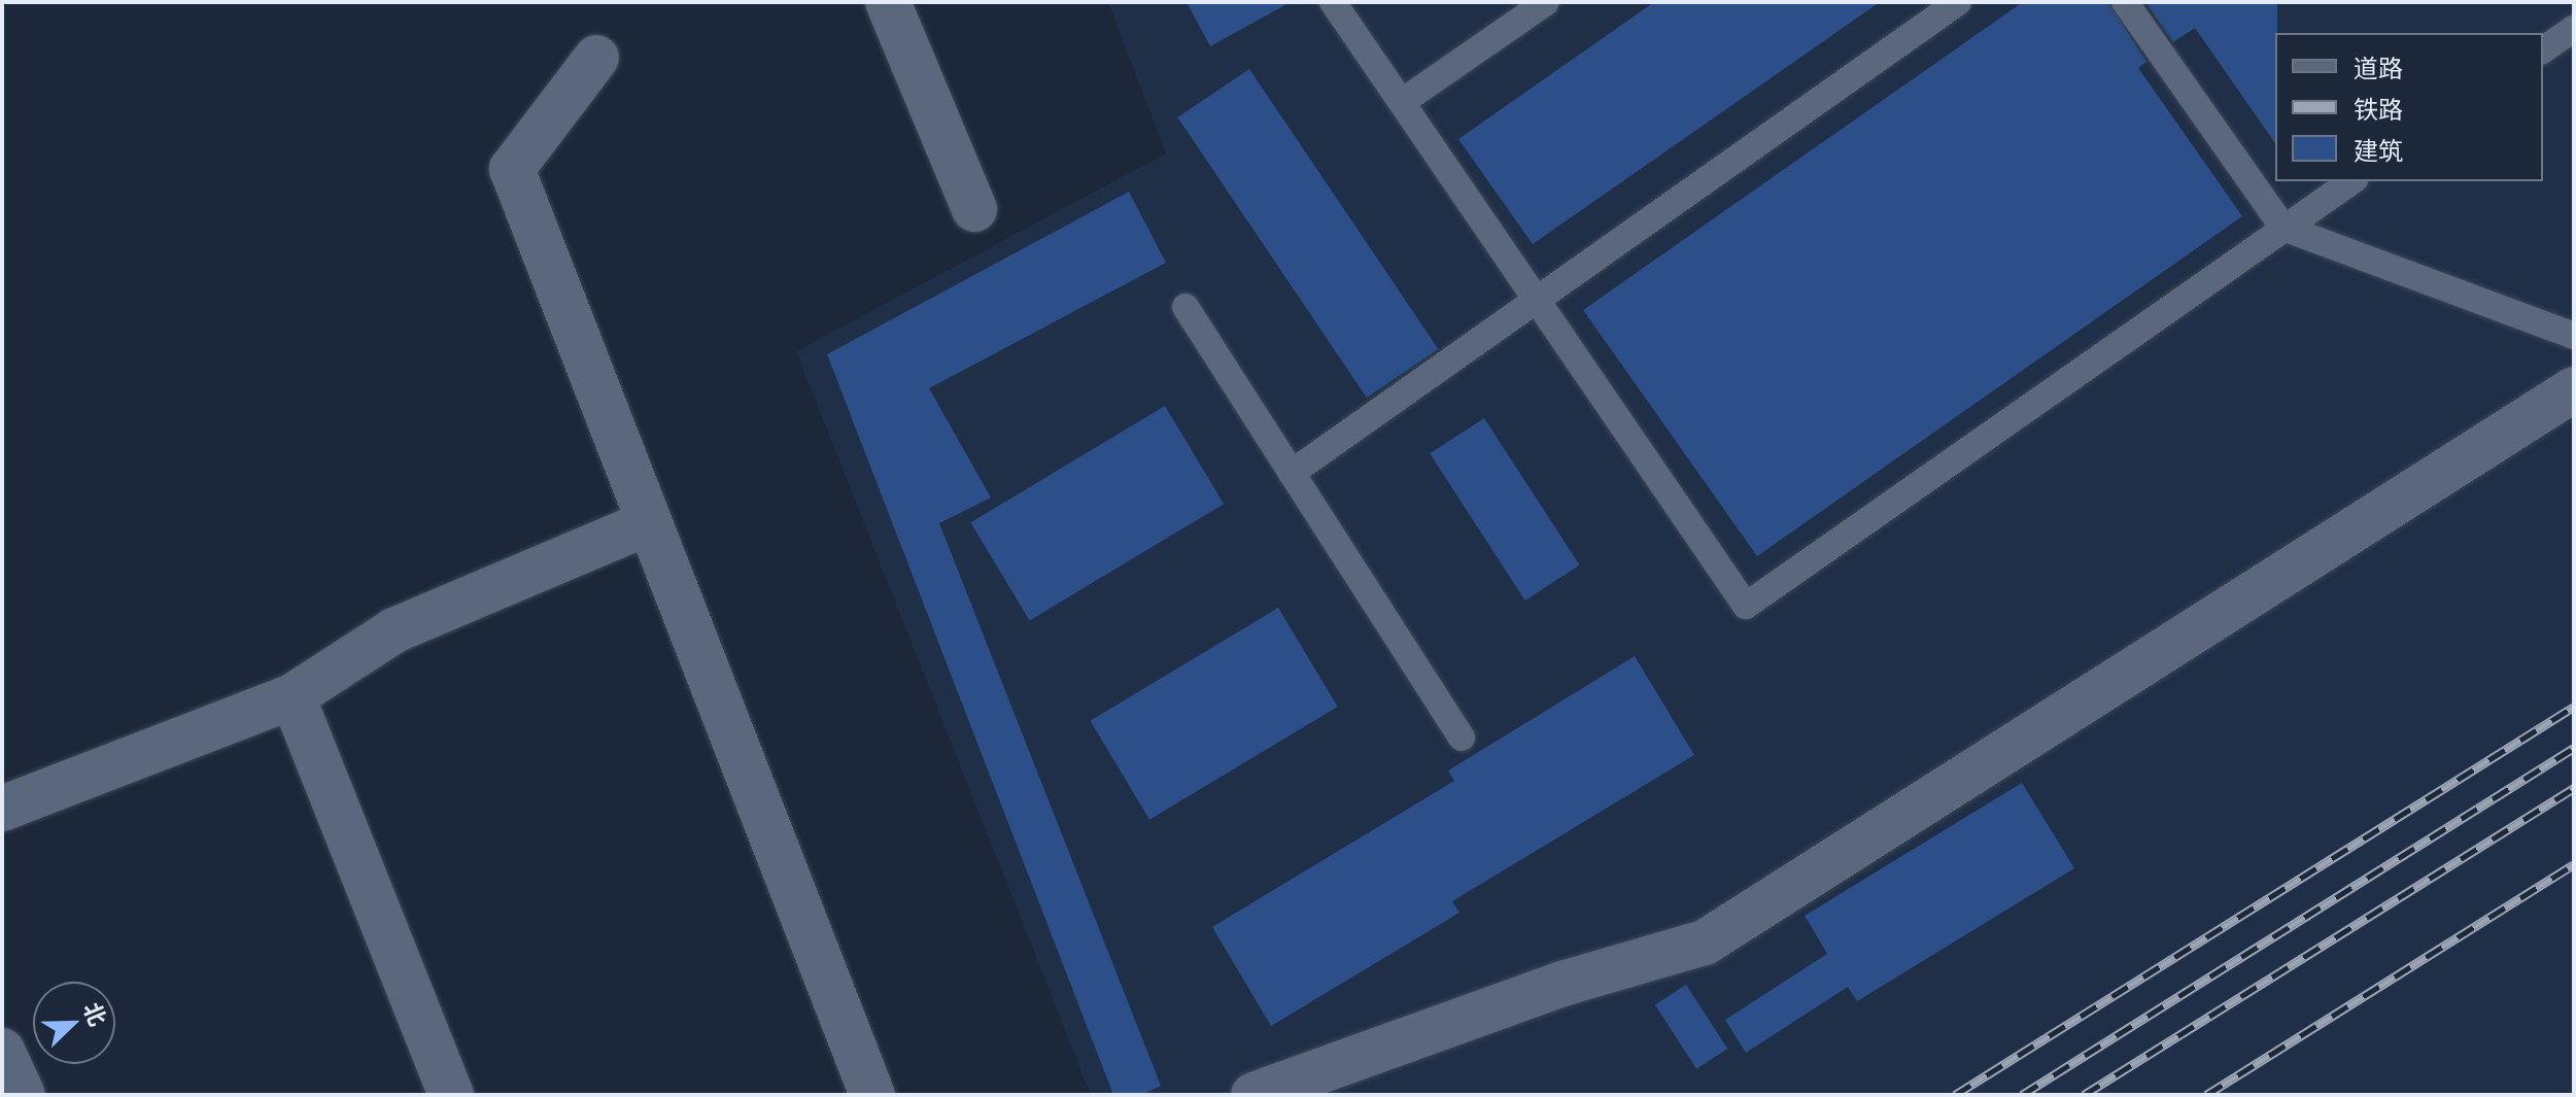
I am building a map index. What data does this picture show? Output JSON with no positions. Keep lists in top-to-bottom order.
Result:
{
  "legend": ["道路", "铁路", "建筑"],
  "north": "top right"
}
